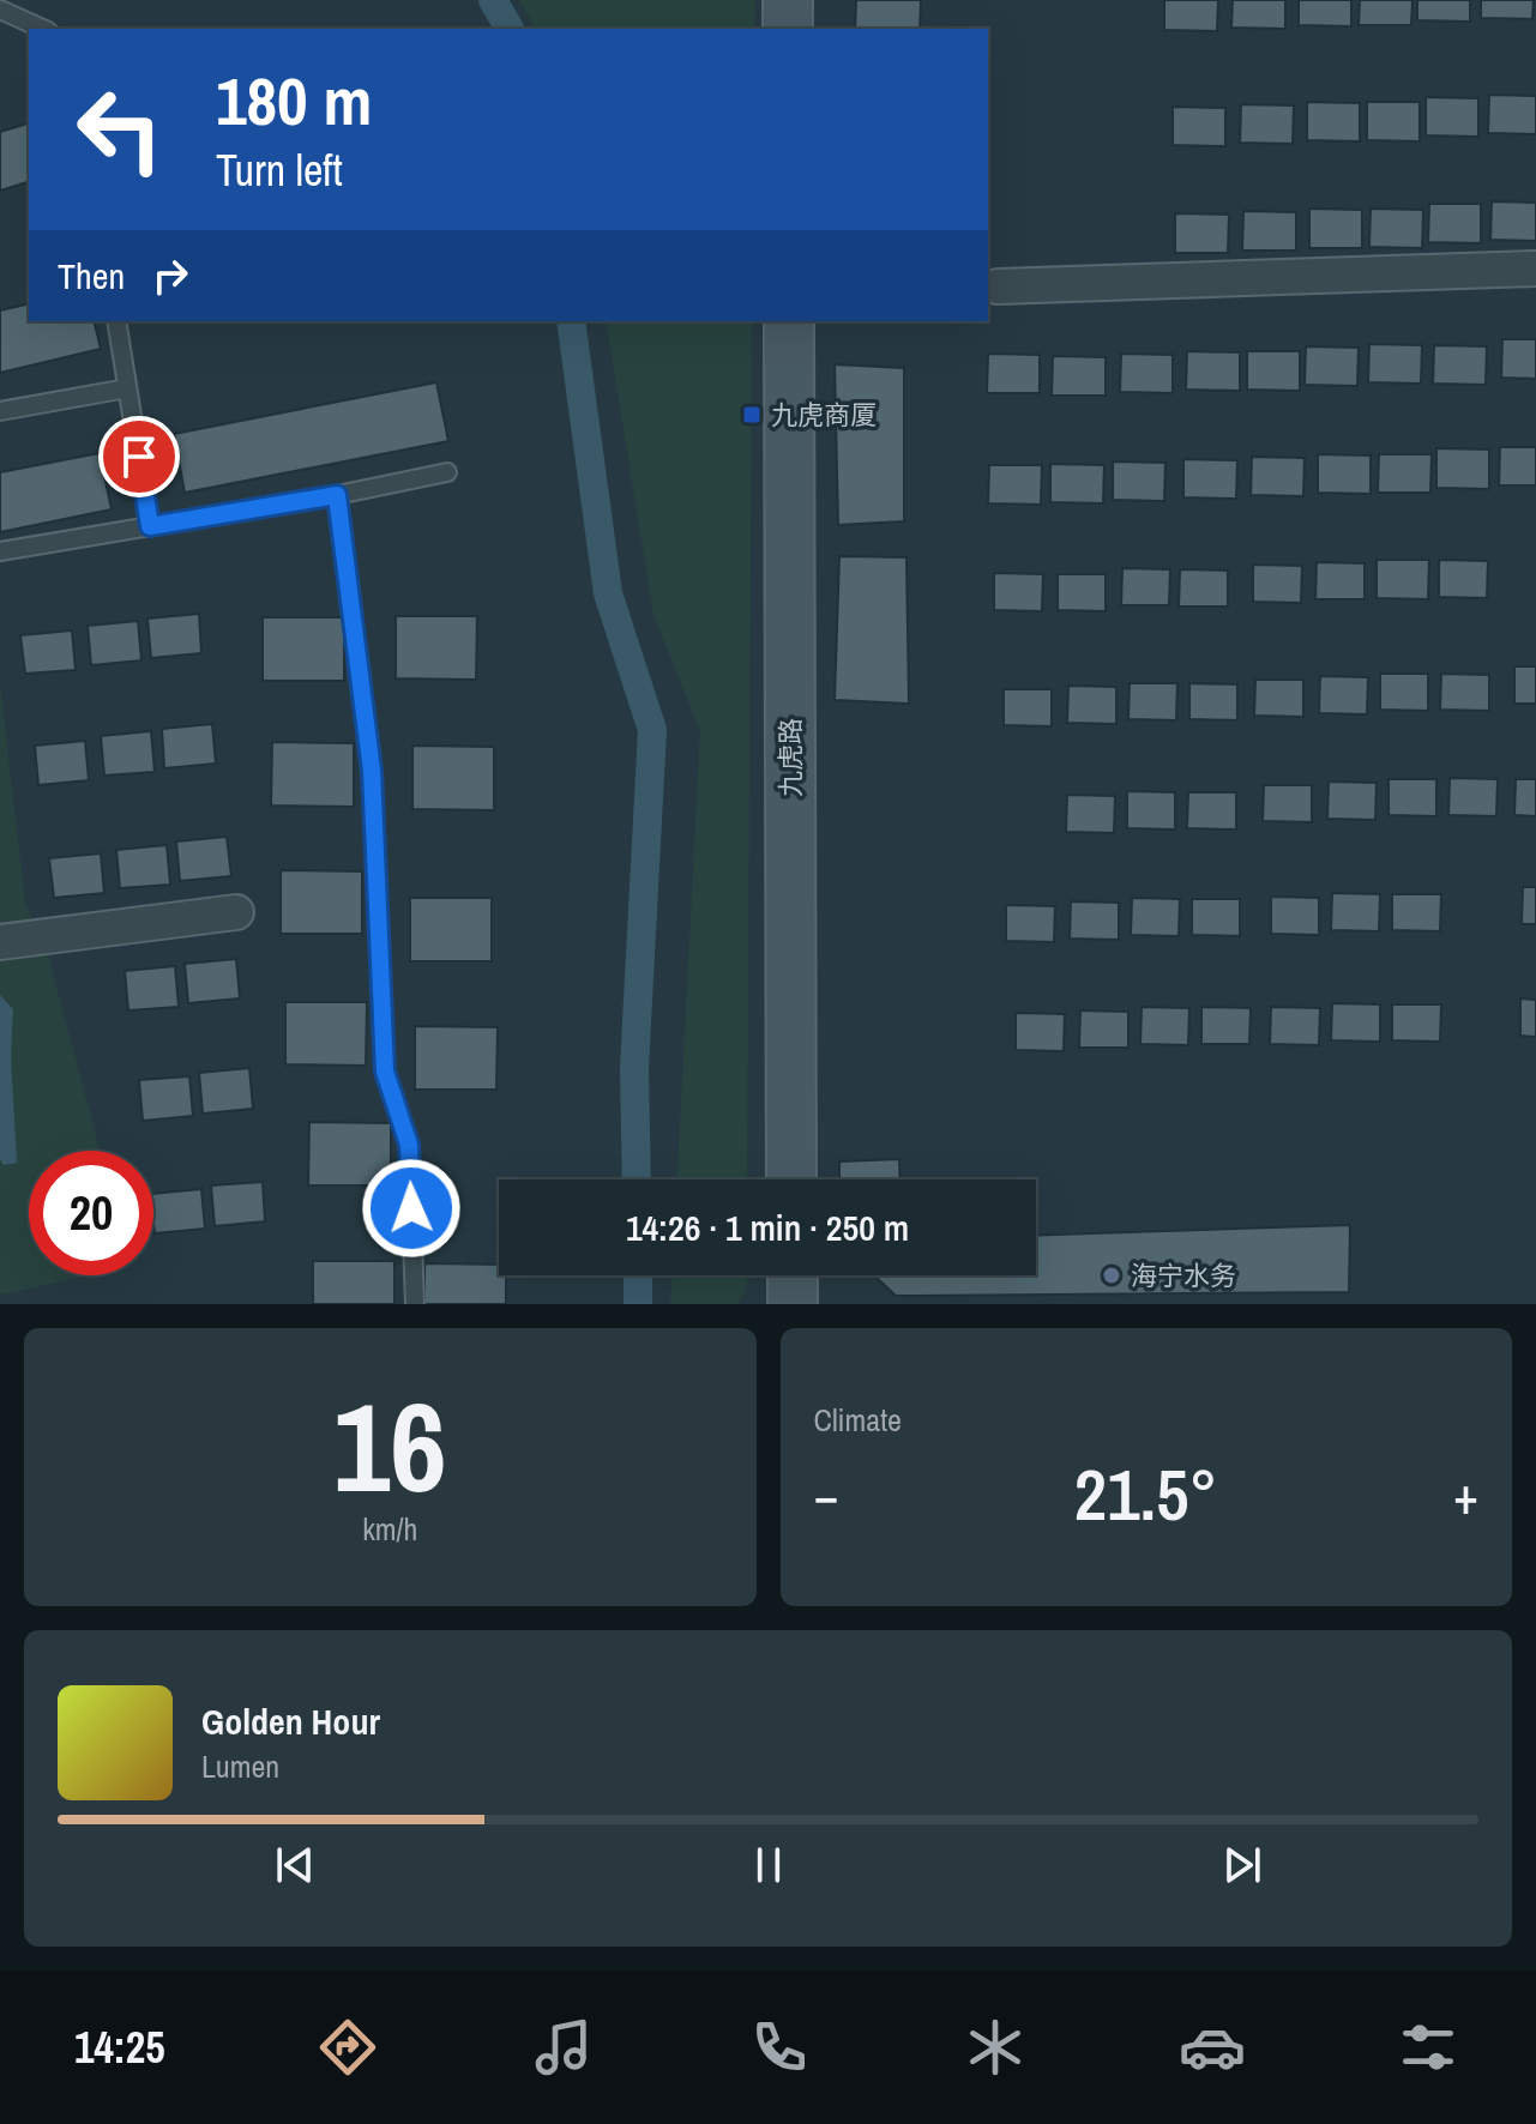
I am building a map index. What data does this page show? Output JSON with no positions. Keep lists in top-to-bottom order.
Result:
{
  "streets": {
    "street": ["九虎路"]
  },
  "places": {
    "transit": ["九虎商厦"],
    "other": ["海宁水务"]
  },
  "page": {
    "turn": ["180 m", "Turn left"],
    "then": "Then",
    "limit": "20",
    "trip": "14:26 · 1 min · 250 m",
    "tile": [
      ["16", "km/h"],
      "Climate"
    ],
    "heat": ["−", "21.5°", "+"],
    "song": ["Golden Hour", "Lumen"],
    "tabs": "14:25"
  }
}
